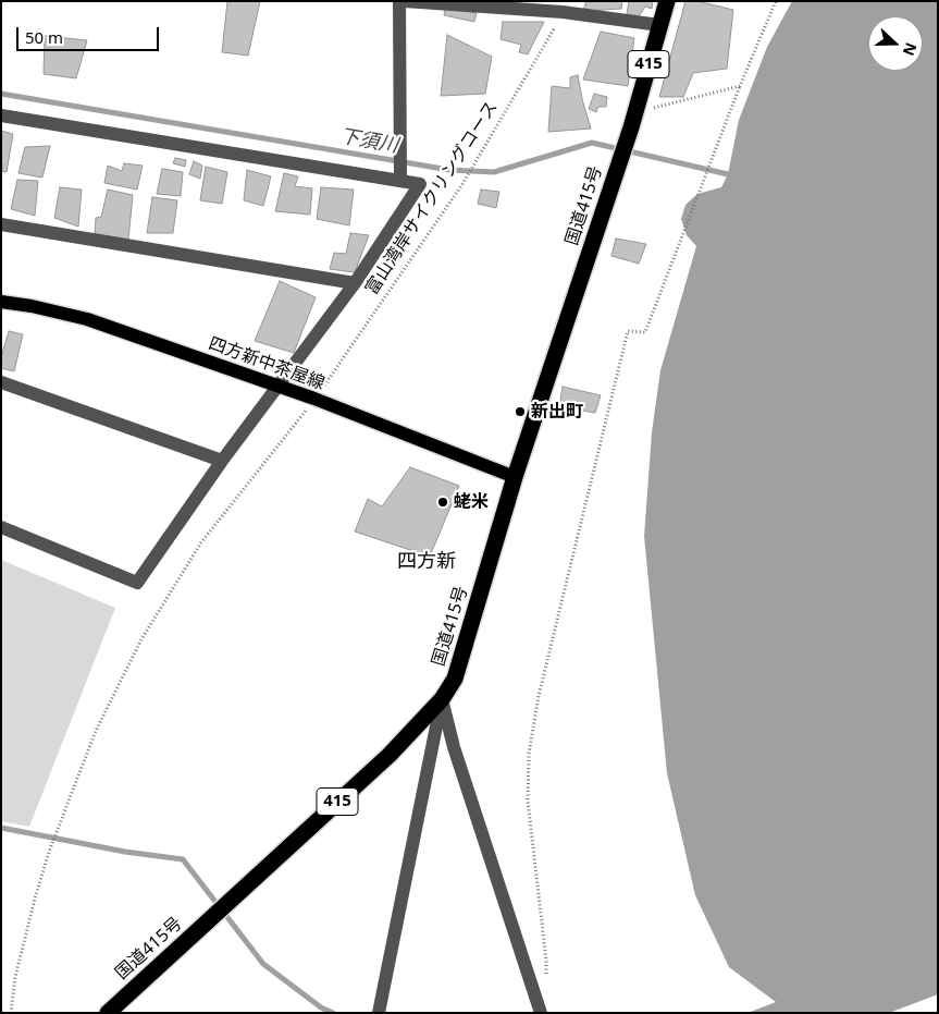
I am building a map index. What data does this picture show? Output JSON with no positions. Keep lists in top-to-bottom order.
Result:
{
  "streets": {
    "highway": ["415", "国道415号"],
    "main road": ["四方新中茶屋線"],
    "path": ["富山湾岸サイクリングコース"]
  },
  "crossings": [
    ["国道415号", "四方新中茶屋線"]
  ],
  "districts": ["四方新"],
  "water": ["下須川"],
  "places": ["新出町", "蛯米"],
  "scale_bar": "50 m",
  "north": "right"
}
